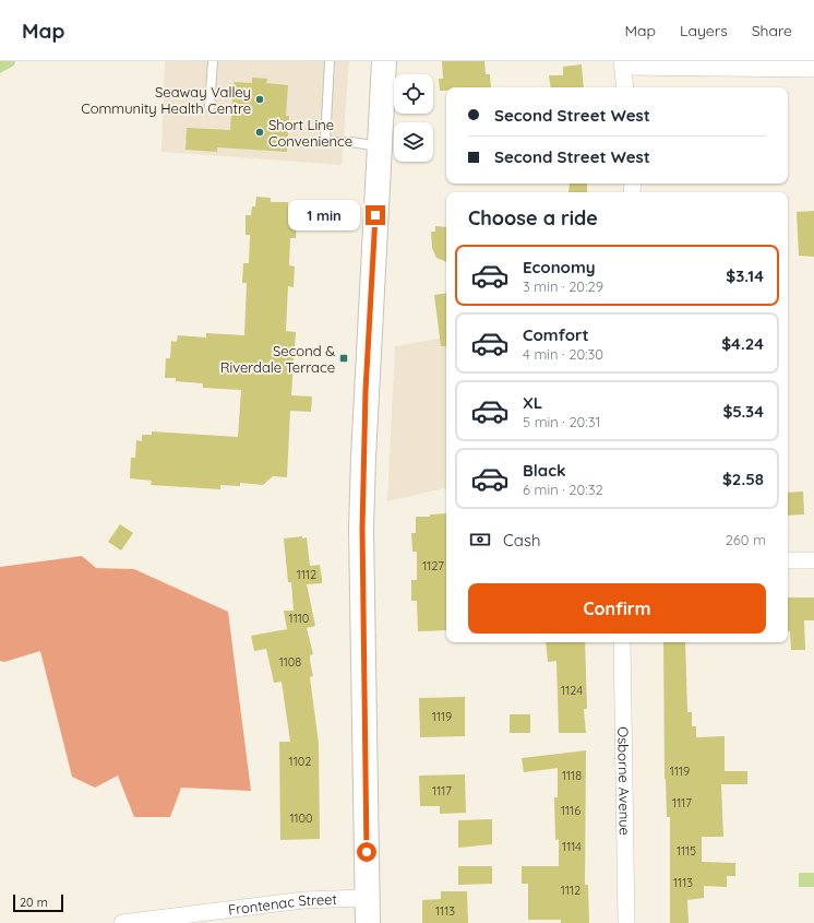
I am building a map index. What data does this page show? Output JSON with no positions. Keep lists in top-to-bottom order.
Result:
{
  "streets": {
    "street": ["Osborne Avenue", "Frontenac Street"]
  },
  "places": {
    "other": ["Seaway Valley Community Health Centre", "Short Line Convenience"],
    "transit": ["Second & Riverdale Terrace"]
  },
  "house_numbers": [
    "1127",
    "1112",
    "1110",
    "1108",
    "1124",
    "1119",
    "1102",
    "1119",
    "1118",
    "1117",
    "1117",
    "1116",
    "1100",
    "1114",
    "1115",
    "1113",
    "1112",
    "1113"
  ],
  "scale_bar": "20 m",
  "page": {
    "header": "Map",
    "nav": ["Map", "Layers", "Share"],
    "banner": ["Second Street West", "Second Street West"],
    "heading": "Choose a ride",
    "bubble": "1 min",
    "list": [
      {
        "name": "Economy",
        "note": "3 min · 20:29",
        "value": "$3.14"
      },
      {
        "name": "Comfort",
        "note": "4 min · 20:30",
        "value": "$4.24"
      },
      {
        "name": "XL",
        "note": "5 min · 20:31",
        "value": "$5.34"
      },
      {
        "name": "Black",
        "note": "6 min · 20:32",
        "value": "$2.58"
      }
    ],
    "pay": ["Cash", "260 m"],
    "buttons": "Confirm",
    "scale": "20 m"
  }
}
